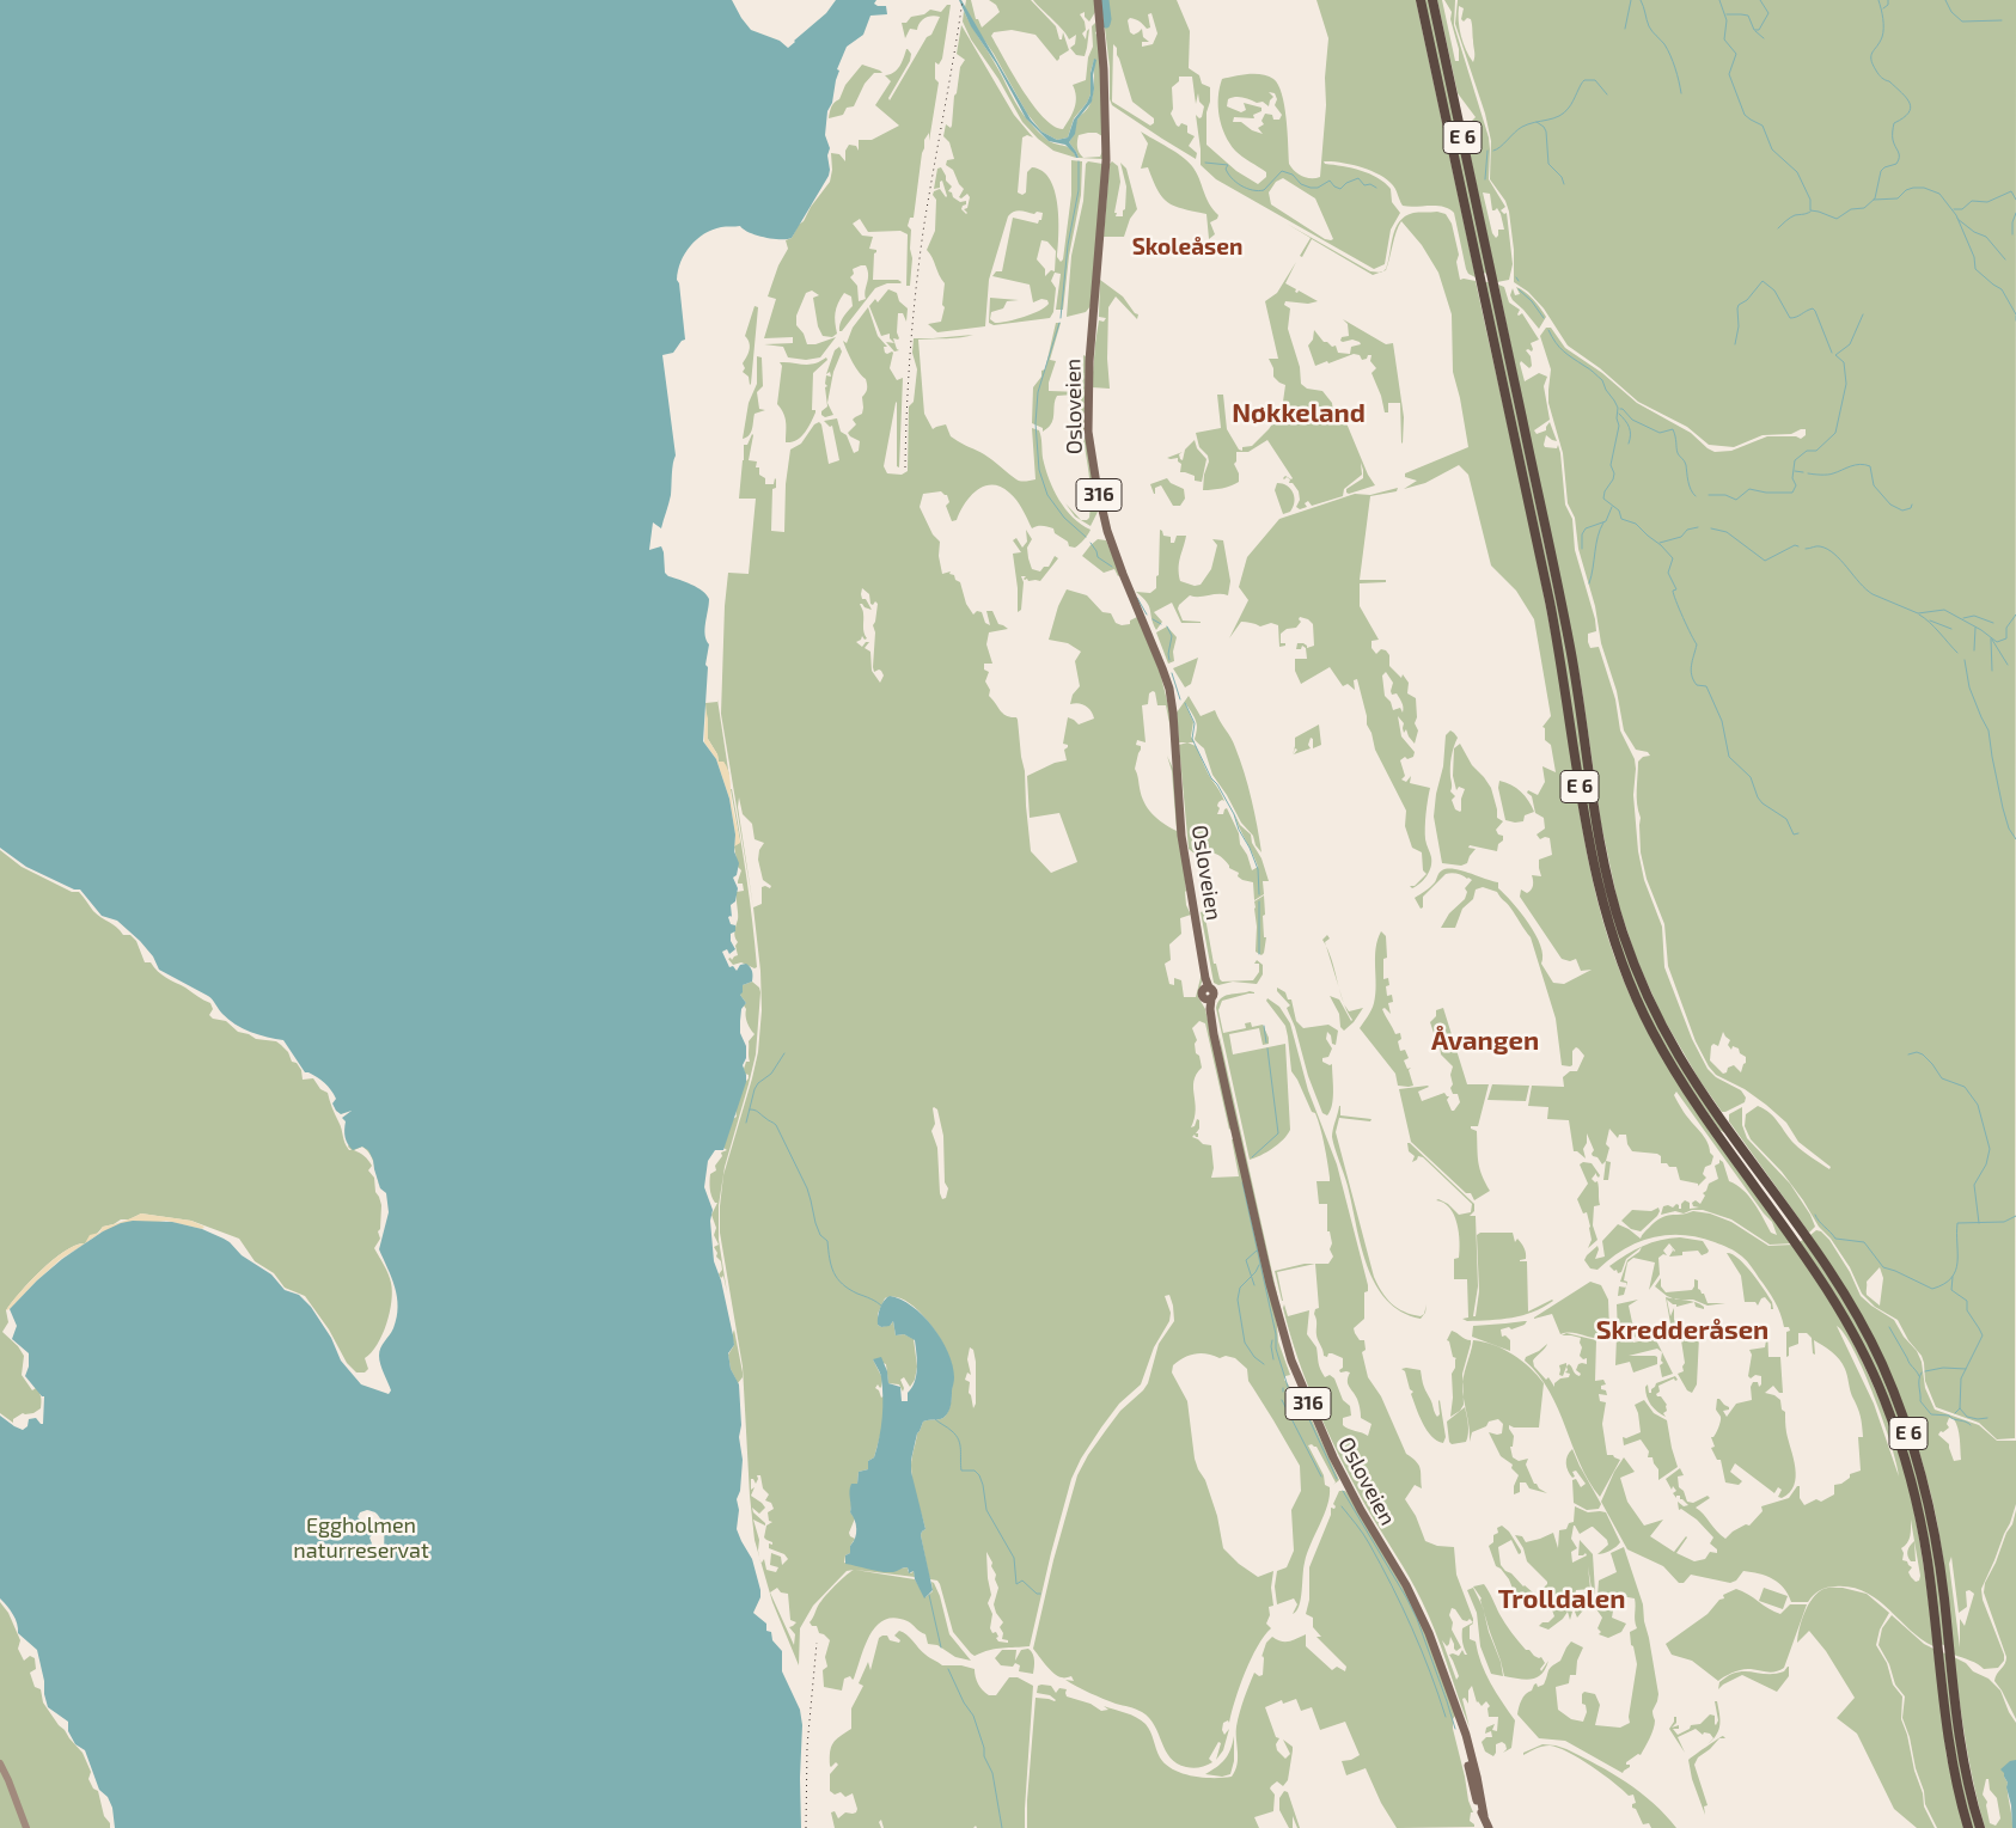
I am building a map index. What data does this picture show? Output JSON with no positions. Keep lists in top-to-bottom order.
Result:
{
  "streets": {
    "highway": ["E 6"],
    "main road": ["Osloveien", "316"]
  },
  "districts": [
    "Skoleåsen",
    "Nøkkeland",
    "Åvangen",
    "Skredderåsen",
    "Trolldalen"
  ],
  "parks": ["Eggholmen naturreservat"]
}
